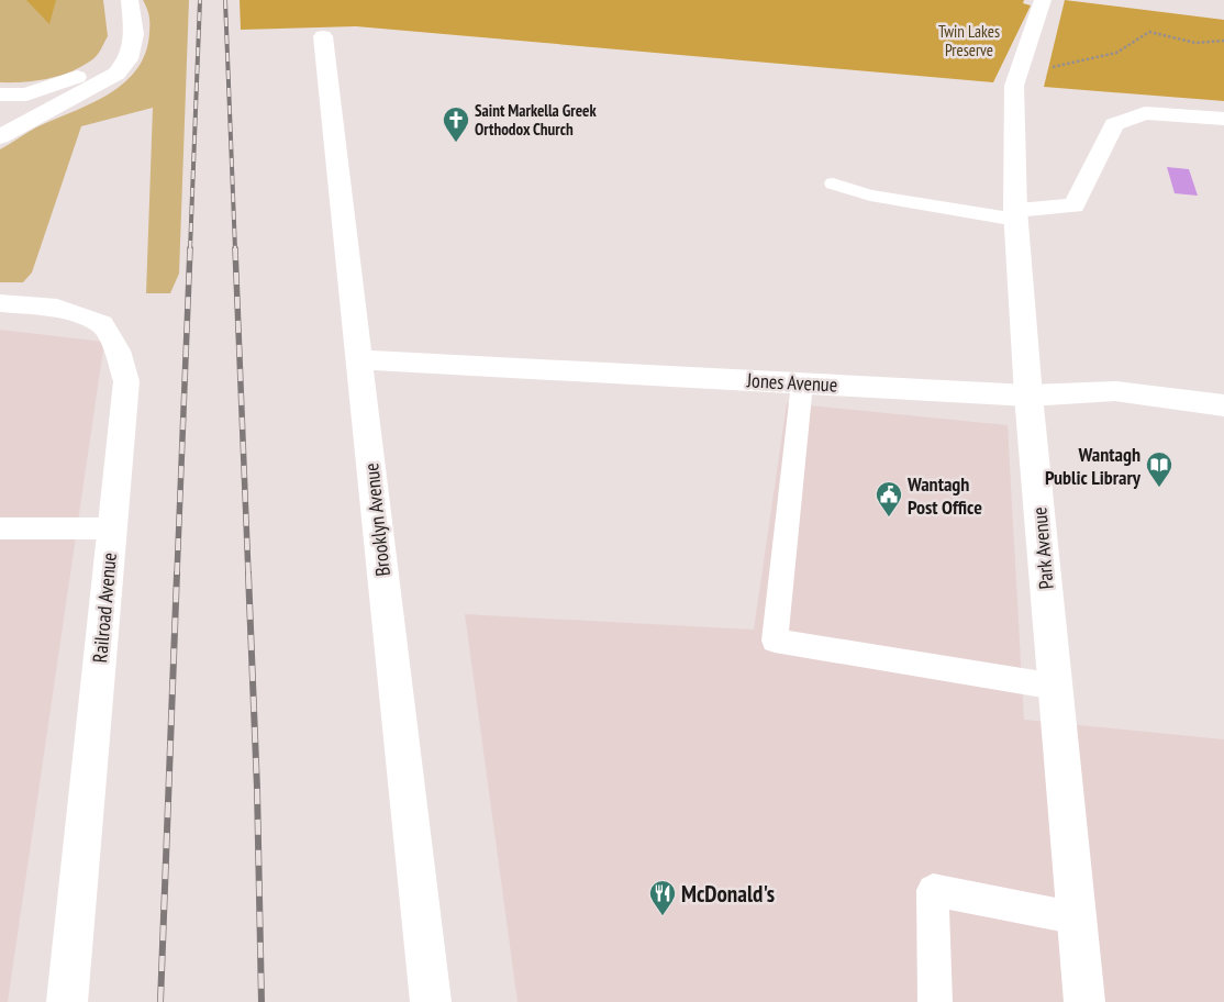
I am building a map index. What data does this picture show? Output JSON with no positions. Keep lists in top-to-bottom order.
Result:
{
  "streets": {
    "main road": [
      "Jones Avenue",
      "Brooklyn Avenue",
      "Park Avenue",
      "Railroad Avenue"
    ]
  },
  "crossings": [
    ["Jones Avenue", "Brooklyn Avenue"],
    ["Jones Avenue", "Park Avenue"]
  ],
  "parks": ["Twin Lakes Preserve"],
  "places": {
    "church": ["Saint Markella Greek Orthodox Church"],
    "library": ["Wantagh Public Library"],
    "public building": ["Wantagh Post Office"],
    "restaurant": ["McDonald's"]
  }
}
